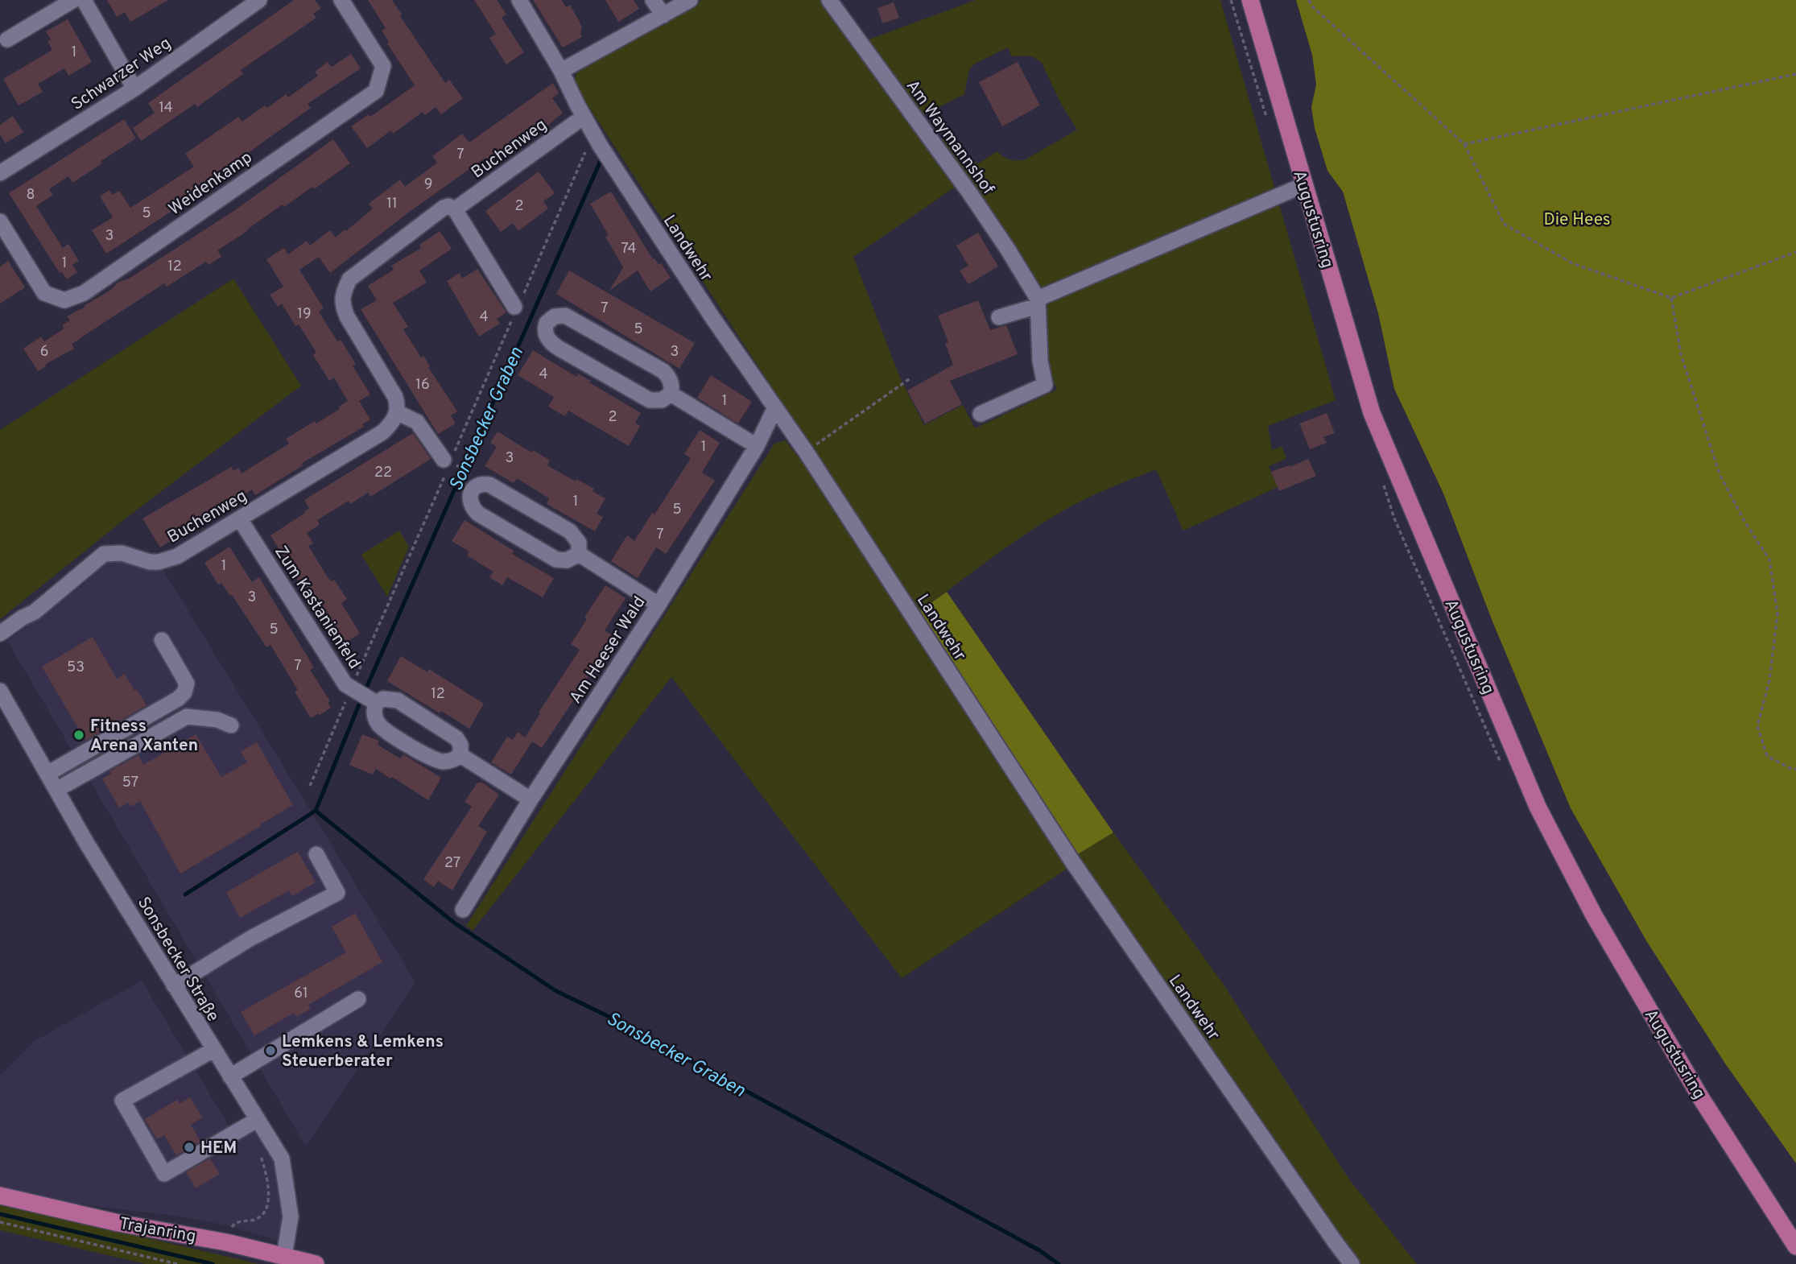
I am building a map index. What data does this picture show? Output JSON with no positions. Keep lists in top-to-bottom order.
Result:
{
  "streets": {
    "main road": ["Augustusring", "Trajanring"],
    "street": [
      "Schwarzer Weg",
      "Am Waymannshof",
      "Buchenweg",
      "Weidenkamp",
      "Landwehr",
      "Zum Kastanienfeld",
      "Am Heeser Wald",
      "Sonsbecker Straße"
    ]
  },
  "crossings": [
    ["Buchenweg", "Landwehr"],
    ["Buchenweg", "Zum Kastanienfeld"],
    ["Landwehr", "Am Heeser Wald"],
    ["Sonsbecker Straße", "Trajanring"]
  ],
  "water": ["Sonsbecker Graben"],
  "parks": ["Die Hees"],
  "places": ["Fitness Arena Xanten", "Lemkens & Lemkens Steuerberater", "HEM"],
  "house_numbers": [
    "1",
    "14",
    "7",
    "9",
    "8",
    "11",
    "2",
    "5",
    "3",
    "74",
    "1",
    "12",
    "7",
    "19",
    "4",
    "5",
    "6",
    "3",
    "4",
    "16",
    "1",
    "2",
    "1",
    "3",
    "22",
    "1",
    "5",
    "7",
    "1",
    "3",
    "5",
    "7",
    "53",
    "12",
    "57",
    "27",
    "61"
  ]
}
